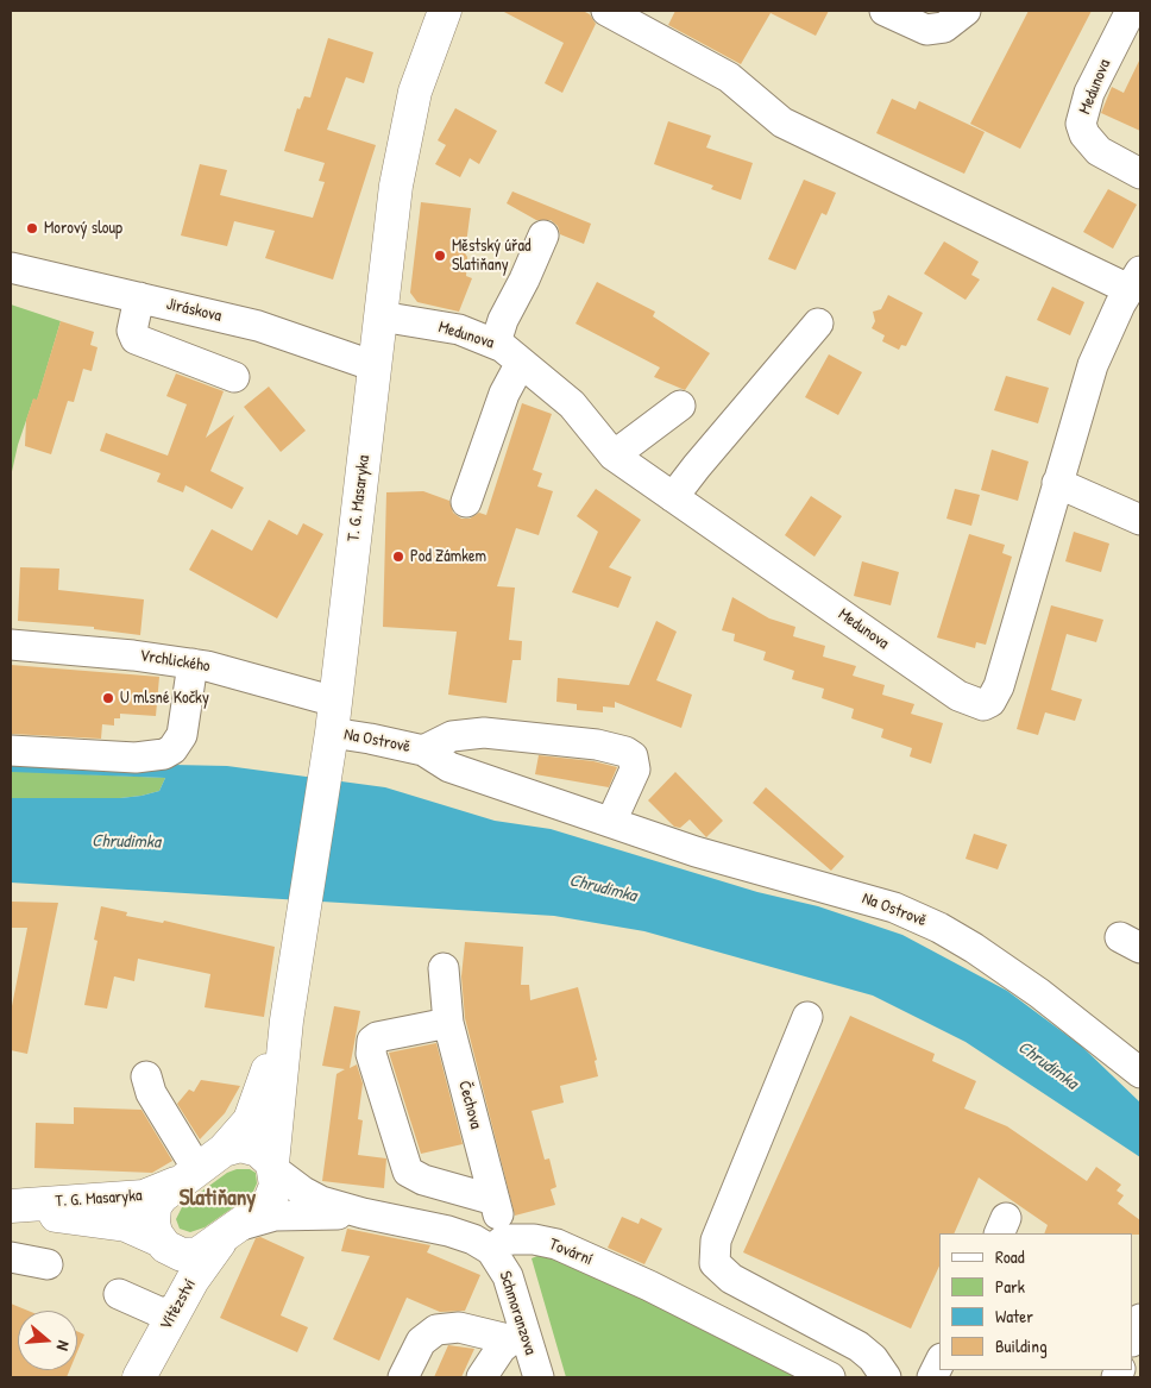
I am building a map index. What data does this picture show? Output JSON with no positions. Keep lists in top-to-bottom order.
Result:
{
  "streets": {
    "main road": ["T. G. Masaryka", "Vítězství"],
    "street": [
      "Medunova",
      "Jiráskova",
      "Vrchlického",
      "Na Ostrově",
      "Čechova",
      "Tovární",
      "Schmoranzova"
    ]
  },
  "crossings": [
    ["Medunova", "T. G. Masaryka"],
    ["Jiráskova", "T. G. Masaryka"],
    ["T. G. Masaryka", "Vrchlického"],
    ["T. G. Masaryka", "Na Ostrově"],
    ["T. G. Masaryka", "Vítězství"],
    ["Čechova", "Tovární"],
    ["Čechova", "Schmoranzova"],
    ["Tovární", "Schmoranzova"]
  ],
  "districts": ["Slatiňany"],
  "water": ["Chrudimka"],
  "places": [
    "Morový sloup",
    "Městský úřad Slatiňany",
    "Pod Zámkem",
    "U mlsné Kočky"
  ],
  "legend": [
    "Road",
    "Park",
    "Water",
    "Building"
  ],
  "north": "right"
}
